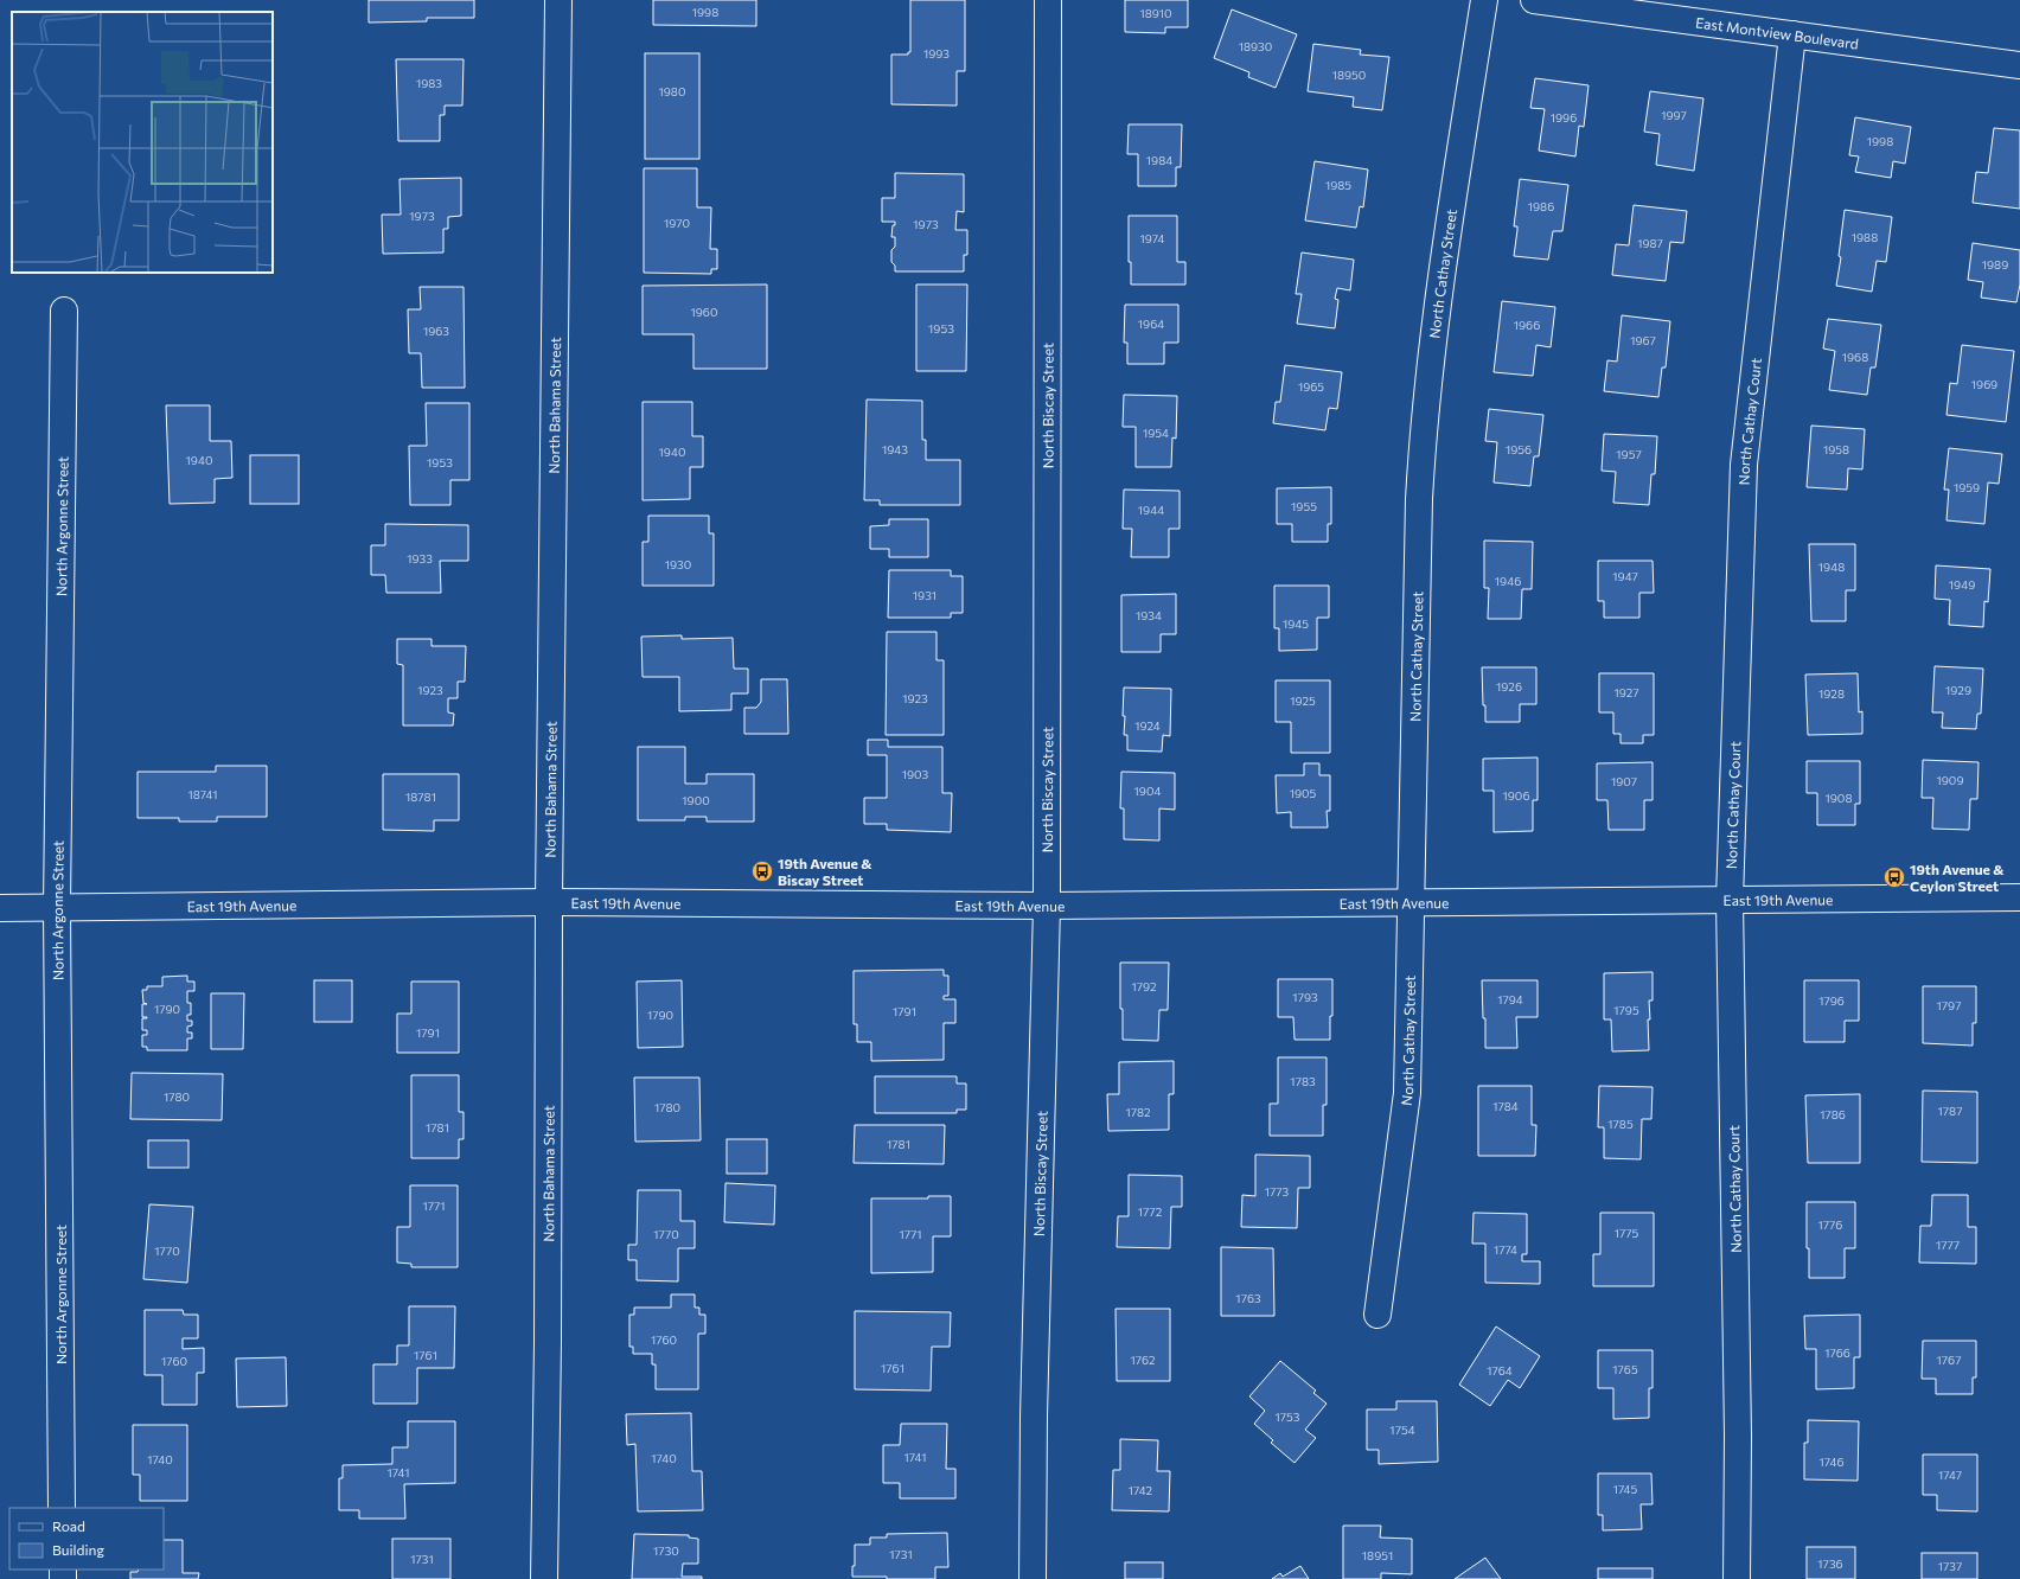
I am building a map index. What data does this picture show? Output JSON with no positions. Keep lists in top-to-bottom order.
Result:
{
  "streets": {
    "street": [
      "East Montview Boulevard",
      "North Cathay Street",
      "North Bahama Street",
      "North Biscay Street",
      "North Cathay Court",
      "North Argonne Street",
      "East 19th Avenue"
    ]
  },
  "crossings": [
    ["East Montview Boulevard", "North Cathay Court"],
    ["North Cathay Street", "East 19th Avenue"],
    ["North Bahama Street", "East 19th Avenue"],
    ["North Biscay Street", "East 19th Avenue"],
    ["North Cathay Court", "East 19th Avenue"],
    ["North Argonne Street", "East 19th Avenue"]
  ],
  "places": {
    "bus stop": ["19th Avenue & Biscay Street", "19th Avenue & Ceylon Street"]
  },
  "house_numbers": [
    "1998",
    "18910",
    "18930",
    "1993",
    "18950",
    "1983",
    "1980",
    "1997",
    "1996",
    "1998",
    "1984",
    "1985",
    "1986",
    "1973",
    "1970",
    "1973",
    "1988",
    "1974",
    "1987",
    "1989",
    "1960",
    "1964",
    "1966",
    "1953",
    "1963",
    "1967",
    "1968",
    "1969",
    "1965",
    "1954",
    "1943",
    "1956",
    "1958",
    "1940",
    "1957",
    "1940",
    "1953",
    "1959",
    "1955",
    "1944",
    "1933",
    "1930",
    "1948",
    "1947",
    "1946",
    "1949",
    "1931",
    "1934",
    "1945",
    "1926",
    "1923",
    "1929",
    "1927",
    "1928",
    "1923",
    "1925",
    "1924",
    "1903",
    "1909",
    "1907",
    "1904",
    "1905",
    "18741",
    "1906",
    "18781",
    "1908",
    "1900",
    "1792",
    "1793",
    "1794",
    "1796",
    "1797",
    "1790",
    "1795",
    "1791",
    "1790",
    "1791",
    "1783",
    "1780",
    "1784",
    "1780",
    "1787",
    "1782",
    "1786",
    "1785",
    "1781",
    "1781",
    "1773",
    "1771",
    "1772",
    "1776",
    "1775",
    "1770",
    "1771",
    "1777",
    "1774",
    "1770",
    "1763",
    "1760",
    "1766",
    "1761",
    "1762",
    "1767",
    "1760",
    "1761",
    "1765",
    "1764",
    "1753",
    "1754",
    "1741",
    "1740",
    "1740",
    "1746",
    "1741",
    "1747",
    "1745",
    "1742",
    "1730",
    "1731",
    "18951",
    "1731",
    "1736",
    "1737"
  ],
  "legend": ["Road", "Building"]
}
